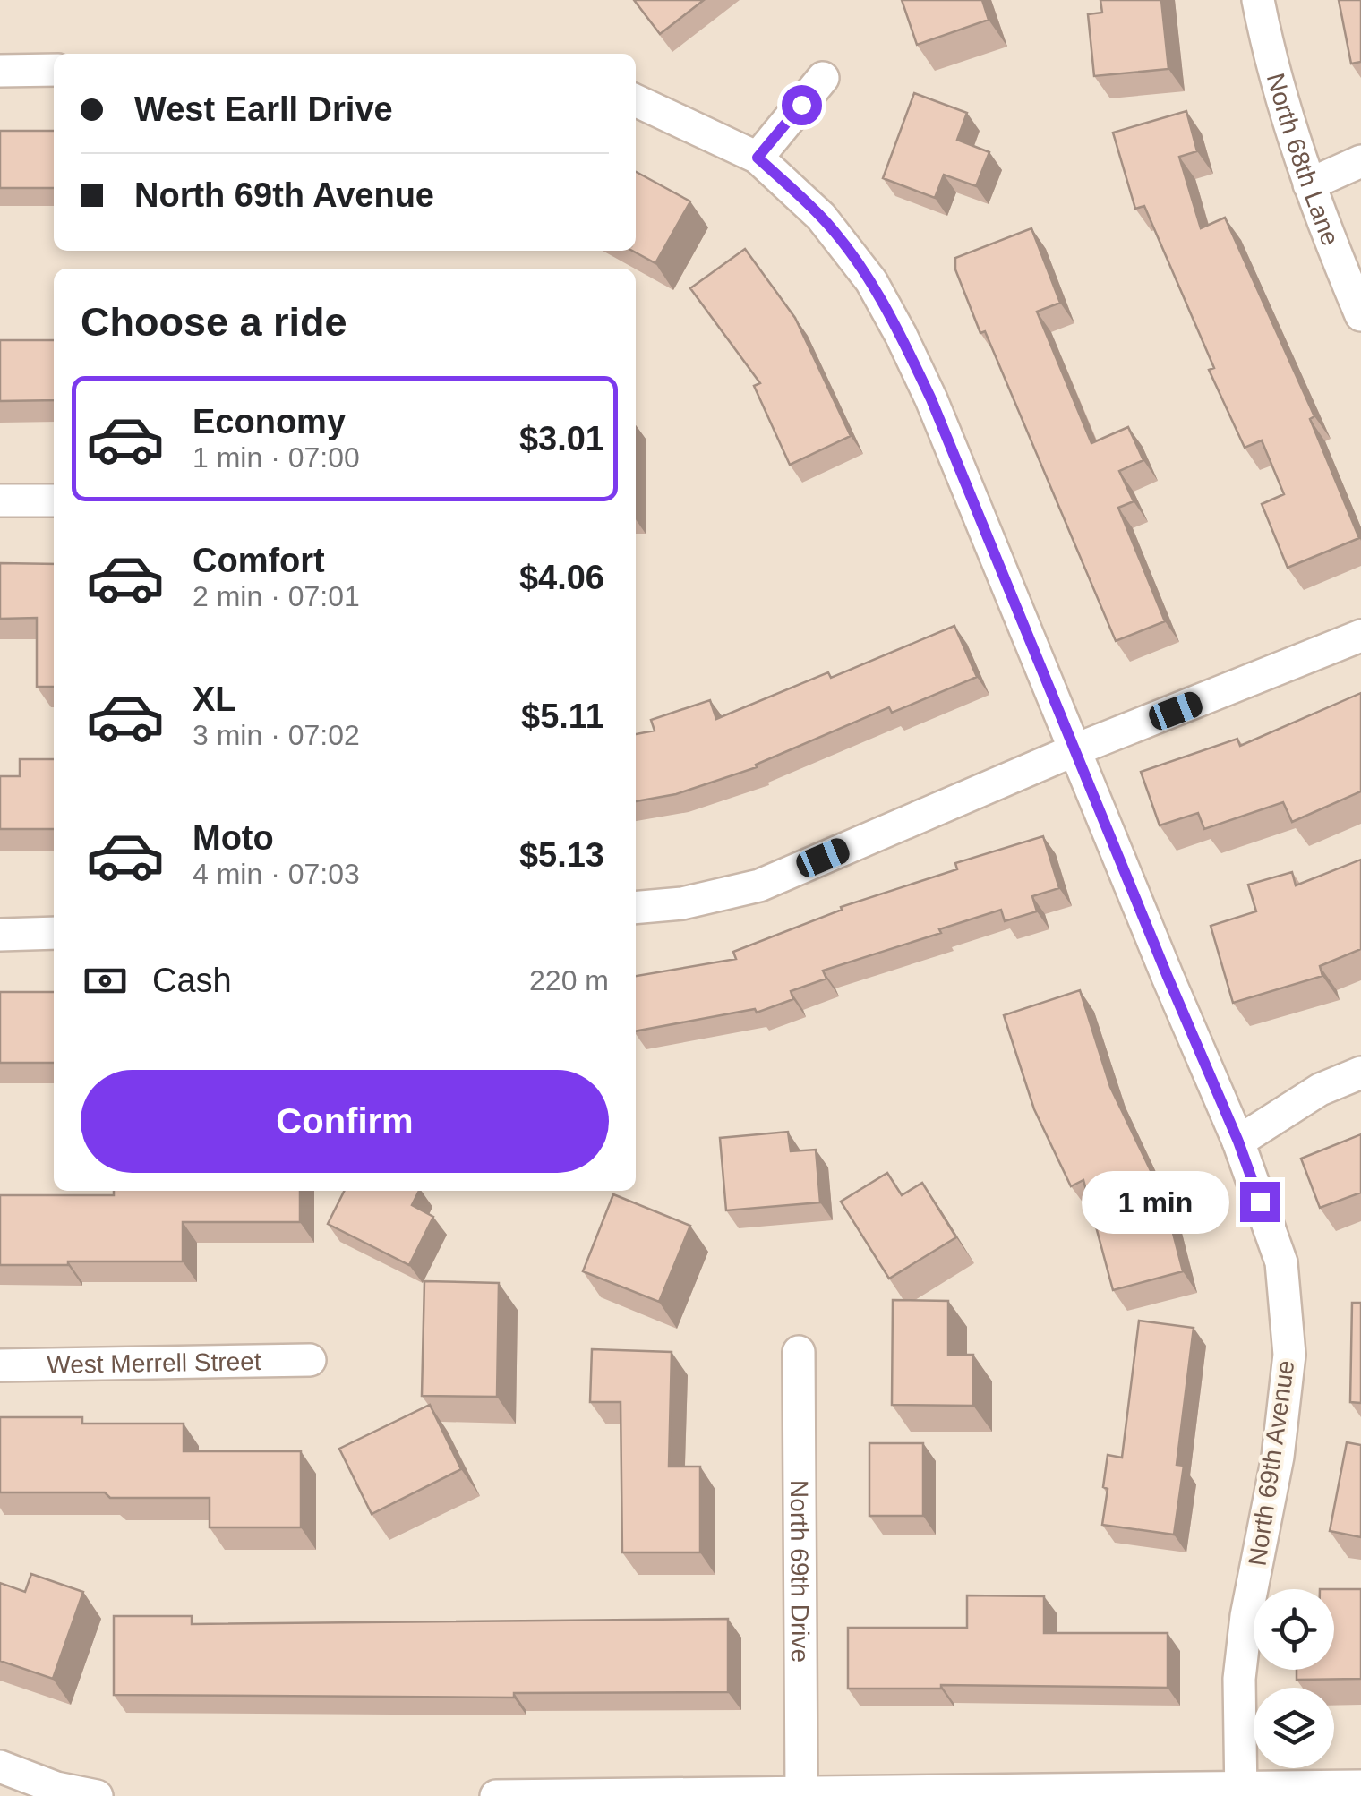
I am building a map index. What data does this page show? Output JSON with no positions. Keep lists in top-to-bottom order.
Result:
{
  "streets": {
    "street": [
      "North 68th Lane",
      "West Merrell Street",
      "North 69th Avenue",
      "North 69th Drive"
    ]
  },
  "page": {
    "banner": ["West Earll Drive", "North 69th Avenue"],
    "heading": "Choose a ride",
    "list": [
      {
        "name": "Economy",
        "note": "1 min · 07:00",
        "value": "$3.01"
      },
      {
        "name": "Comfort",
        "note": "2 min · 07:01",
        "value": "$4.06"
      },
      {
        "name": "XL",
        "note": "3 min · 07:02",
        "value": "$5.11"
      },
      {
        "name": "Moto",
        "note": "4 min · 07:03",
        "value": "$5.13"
      }
    ],
    "pay": ["Cash", "220 m"],
    "buttons": "Confirm",
    "bubble": "1 min"
  }
}
